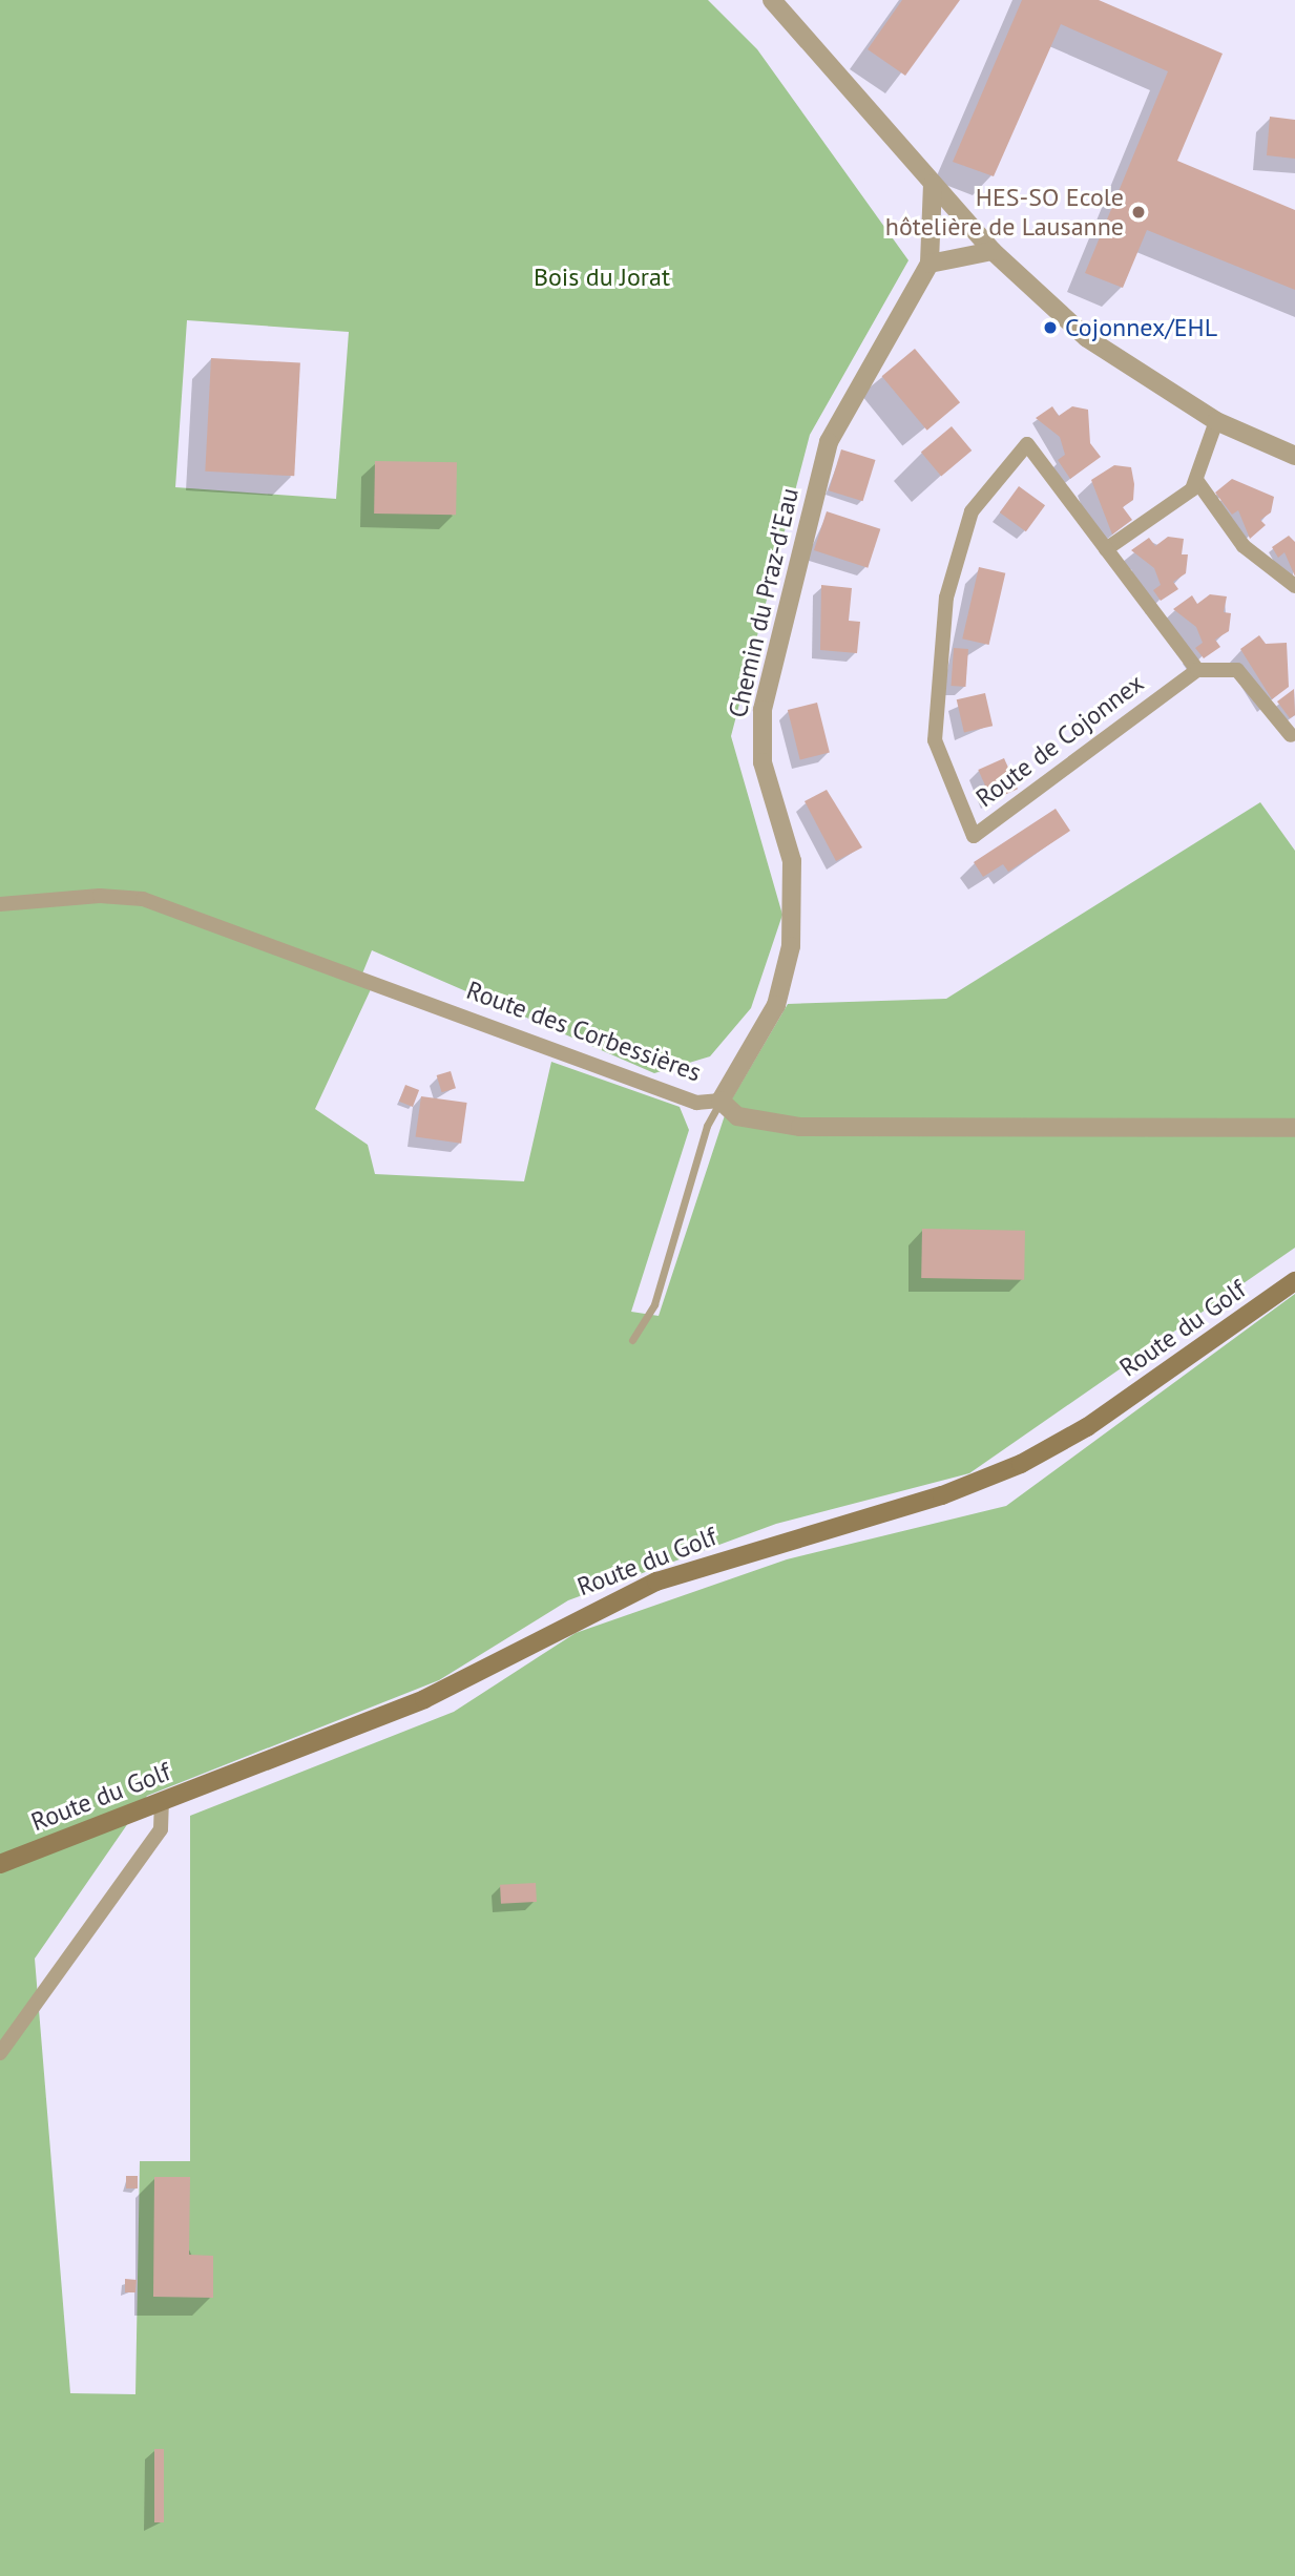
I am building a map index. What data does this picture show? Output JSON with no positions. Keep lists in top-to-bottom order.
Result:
{
  "streets": {
    "main road": ["Route du Golf"],
    "street": ["Chemin du Praz-d'Eau", "Route de Cojonnex", "Route des Corbessières"]
  },
  "crossings": [
    ["Chemin du Praz-d'Eau", "Route des Corbessières"]
  ],
  "parks": ["Bois du Jorat"],
  "places": ["HES-SO Ecole hôtelière de Lausanne", "Cojonnex/EHL"]
}
